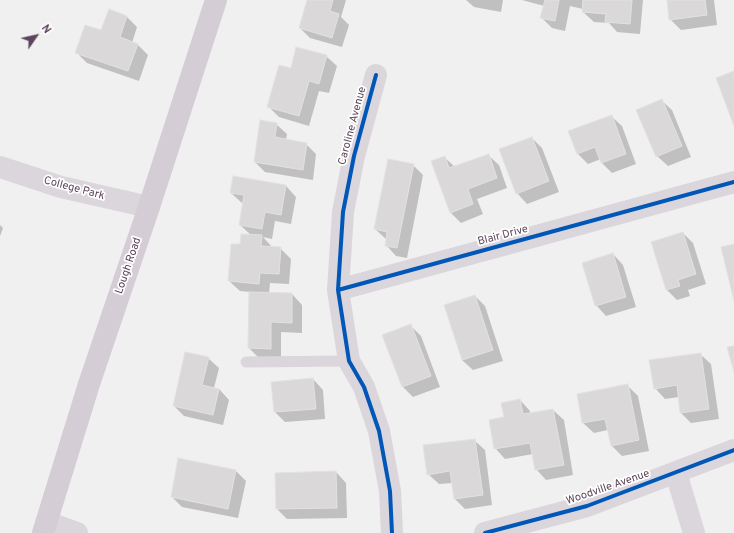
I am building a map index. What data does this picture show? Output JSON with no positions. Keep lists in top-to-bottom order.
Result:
{
  "streets": {
    "main road": ["Lough Road"],
    "street": [
      "Caroline Avenue",
      "College Park",
      "Blair Drive",
      "Woodville Avenue"
    ]
  },
  "crossings": [
    ["Caroline Avenue", "Blair Drive"],
    ["College Park", "Lough Road"]
  ],
  "north": "top right"
}
